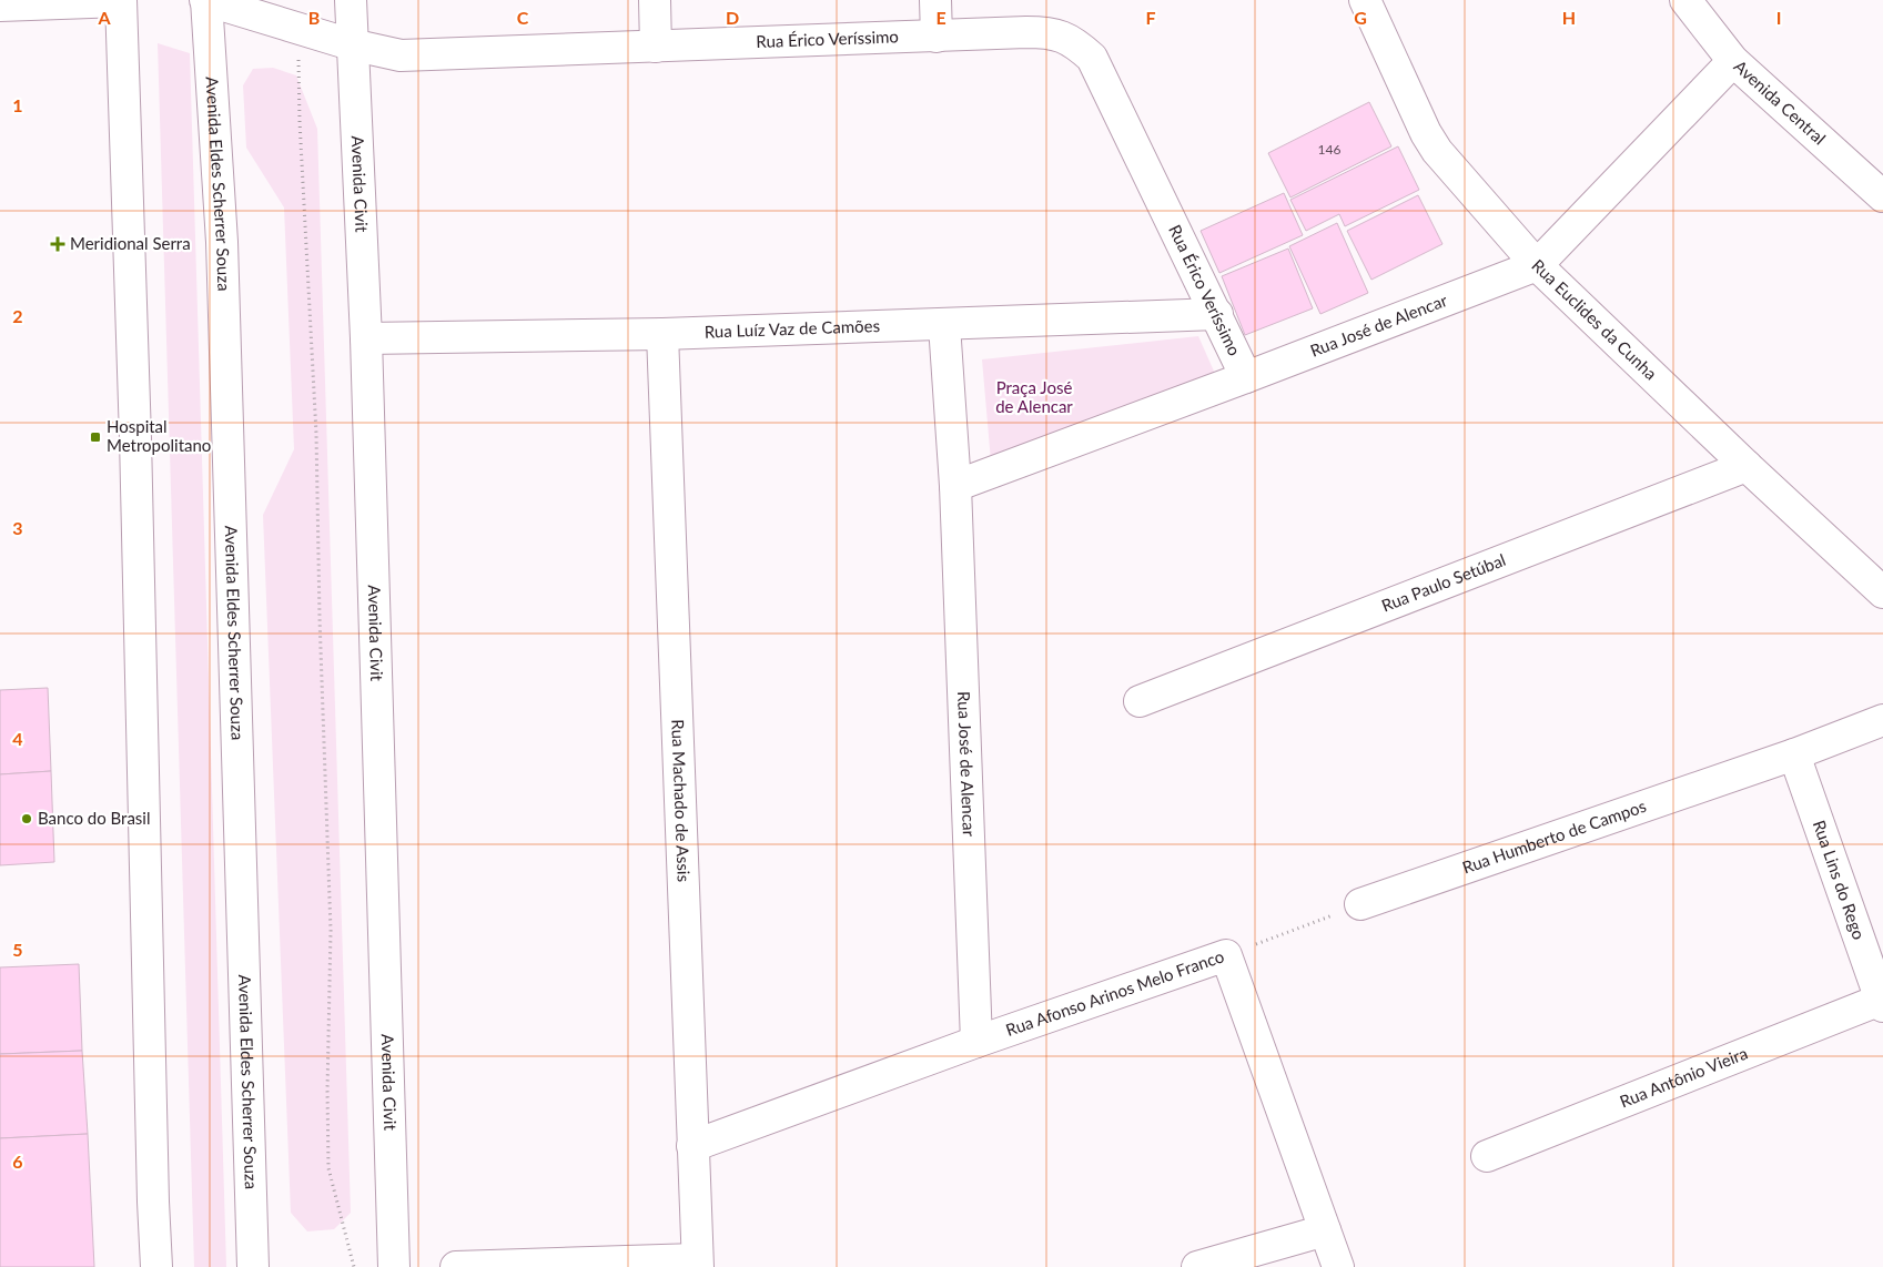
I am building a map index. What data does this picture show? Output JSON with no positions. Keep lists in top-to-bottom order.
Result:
{
  "streets": {
    "street": [
      "Rua Érico Veríssimo",
      "Avenida Central",
      "Avenida Eldes Scherrer Souza",
      "Avenida Civit",
      "Rua Euclides da Cunha",
      "Rua José de Alencar",
      "Rua Luíz Vaz de Camões",
      "Rua Paulo Setúbal",
      "Rua Machado de Assis",
      "Rua Humberto de Campos",
      "Rua Lins do Rego",
      "Rua Afonso Arinos Melo Franco",
      "Rua Antônio Vieira"
    ]
  },
  "crossings": [
    ["Rua Érico Veríssimo", "Avenida Eldes Scherrer Souza"],
    ["Rua Érico Veríssimo", "Avenida Civit"],
    ["Rua Érico Veríssimo", "Rua José de Alencar"],
    ["Rua Érico Veríssimo", "Rua Luíz Vaz de Camões"],
    ["Avenida Central", "Rua José de Alencar"],
    ["Avenida Civit", "Rua Luíz Vaz de Camões"],
    ["Rua Euclides da Cunha", "Rua José de Alencar"],
    ["Rua Euclides da Cunha", "Rua Paulo Setúbal"],
    ["Rua José de Alencar", "Rua Luíz Vaz de Camões"],
    ["Rua José de Alencar", "Rua Afonso Arinos Melo Franco"],
    ["Rua Luíz Vaz de Camões", "Rua Machado de Assis"],
    ["Rua Machado de Assis", "Rua Afonso Arinos Melo Franco"],
    ["Rua Humberto de Campos", "Rua Lins do Rego"],
    ["Rua Lins do Rego", "Rua Antônio Vieira"]
  ],
  "parks": ["Praça José de Alencar"],
  "places": {
    "health": ["Meridional Serra"],
    "transit": ["Hospital Metropolitano"],
    "other": ["Banco do Brasil"]
  },
  "house_numbers": ["146"],
  "grid": {
    "columns": [
      "A",
      "B",
      "C",
      "D",
      "E",
      "F",
      "G",
      "H",
      "I"
    ],
    "rows": [
      "1",
      "2",
      "3",
      "4",
      "5",
      "6"
    ]
  }
}
